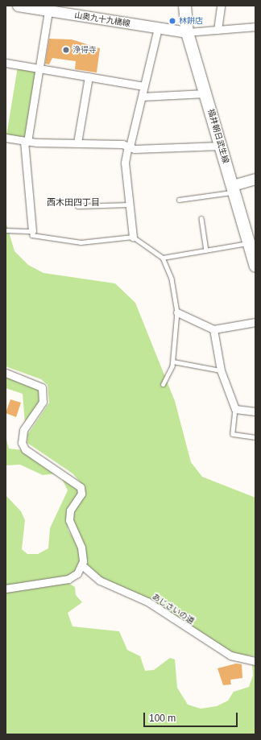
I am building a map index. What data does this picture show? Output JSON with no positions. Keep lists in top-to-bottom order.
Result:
{
  "streets": {
    "main road": ["山奥九十九橋線", "福井朝日武生線"],
    "street": ["あじさいの道"]
  },
  "crossings": [
    ["山奥九十九橋線", "福井朝日武生線"]
  ],
  "districts": ["西木田四丁目"],
  "places": ["林餅店", "浄得寺"],
  "scale_bar": "100 m"
}
